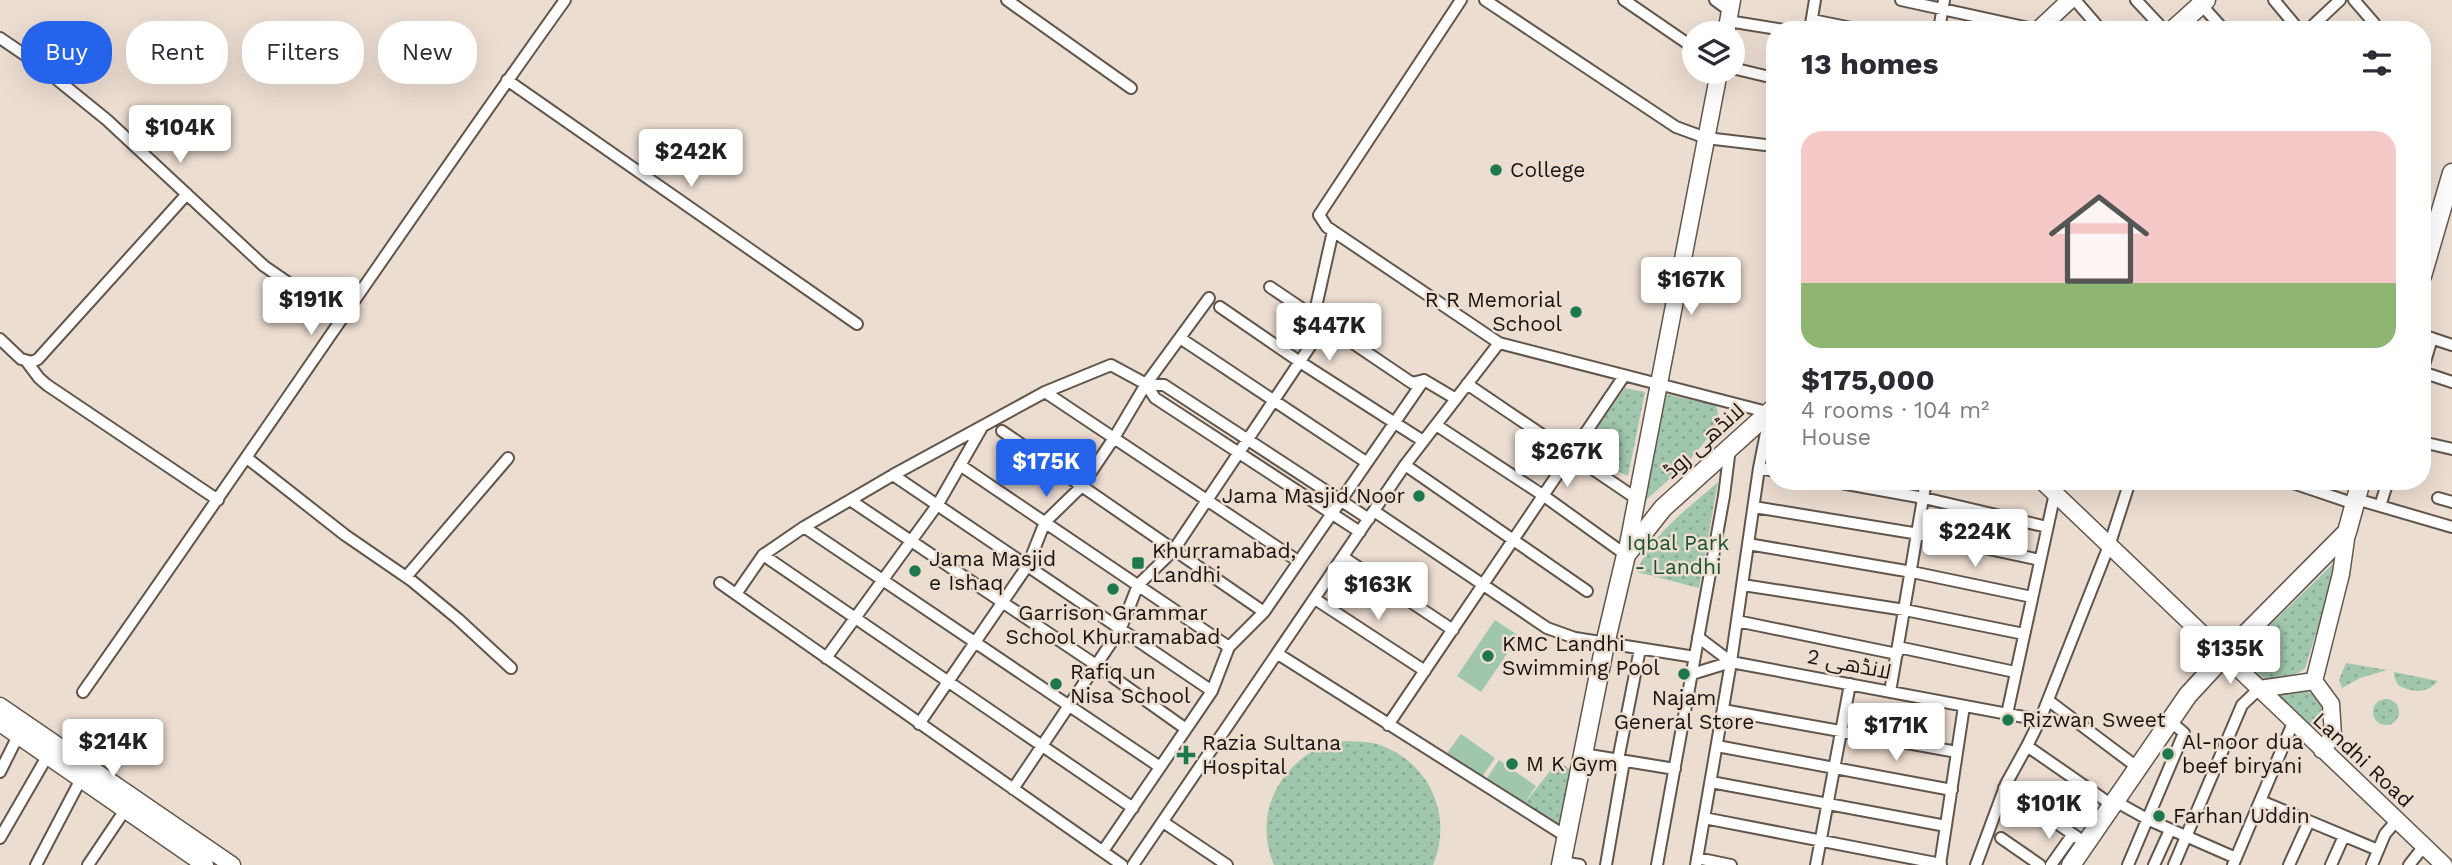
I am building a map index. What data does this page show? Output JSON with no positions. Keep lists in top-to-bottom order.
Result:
{
  "streets": {
    "main road": ["لانڈھی روڈ"],
    "street": ["لانڈھی 2", "Landhi Road"]
  },
  "parks": ["Iqbal Park - Landhi"],
  "places": {
    "other": [
      "College",
      "R R Memorial School",
      "Jama Masjid Noor",
      "Jama Masjid e Ishaq",
      "Garrison Grammar School Khurramabad",
      "KMC Landhi Swimming Pool",
      "Najam General Store",
      "Rafiq un Nisa School",
      "Rizwan Sweet",
      "Al-noor dua beef biryani",
      "M K Gym",
      "Farhan Uddin"
    ],
    "transit": ["Khurramabad, Landhi"],
    "health": ["Razia Sultana Hospital"]
  },
  "page": {
    "chip": [
      "Buy",
      "Rent",
      "Filters",
      "New"
    ],
    "heading": "13 homes",
    "price": [
      "$104K",
      "$242K",
      "$167K",
      "$191K",
      "$447K",
      "$267K",
      "$175K",
      "$224K",
      "$163K",
      "$135K",
      "$171K",
      "$214K",
      "$101K"
    ],
    "list": [
      {
        "name": "$175,000",
        "note": "4 rooms · 104 m² · House"
      }
    ]
  }
}
